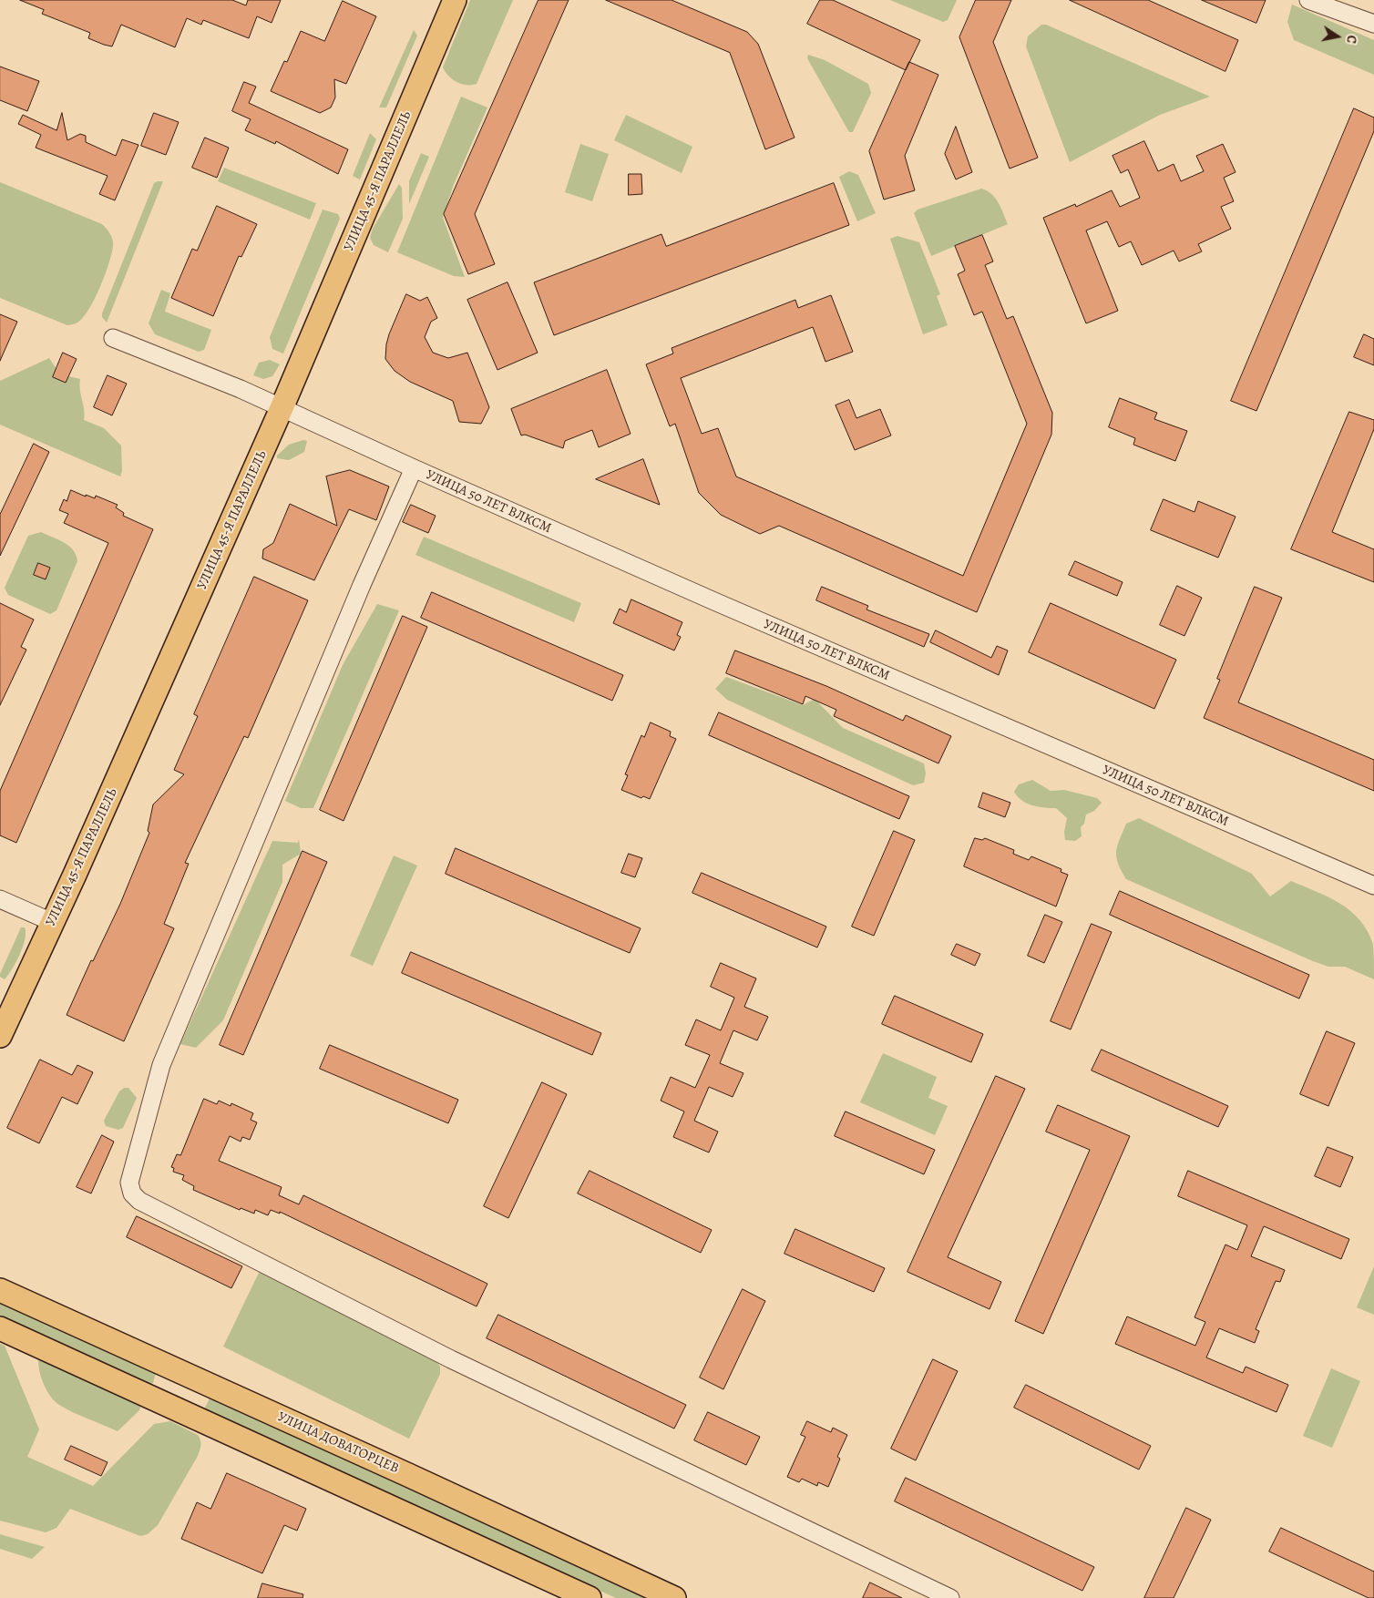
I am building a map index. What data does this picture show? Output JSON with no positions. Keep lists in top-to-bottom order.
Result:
{
  "streets": {
    "main road": ["УЛИЦА 45-Я ПАРАЛЛЕЛЬ", "УЛИЦА ДОВАТОРЦЕВ"],
    "street": ["УЛИЦА 50 ЛЕТ ВЛКСМ"]
  },
  "crossings": [
    ["УЛИЦА 45-Я ПАРАЛЛЕЛЬ", "УЛИЦА 50 ЛЕТ ВЛКСМ"]
  ],
  "north": "right"
}
